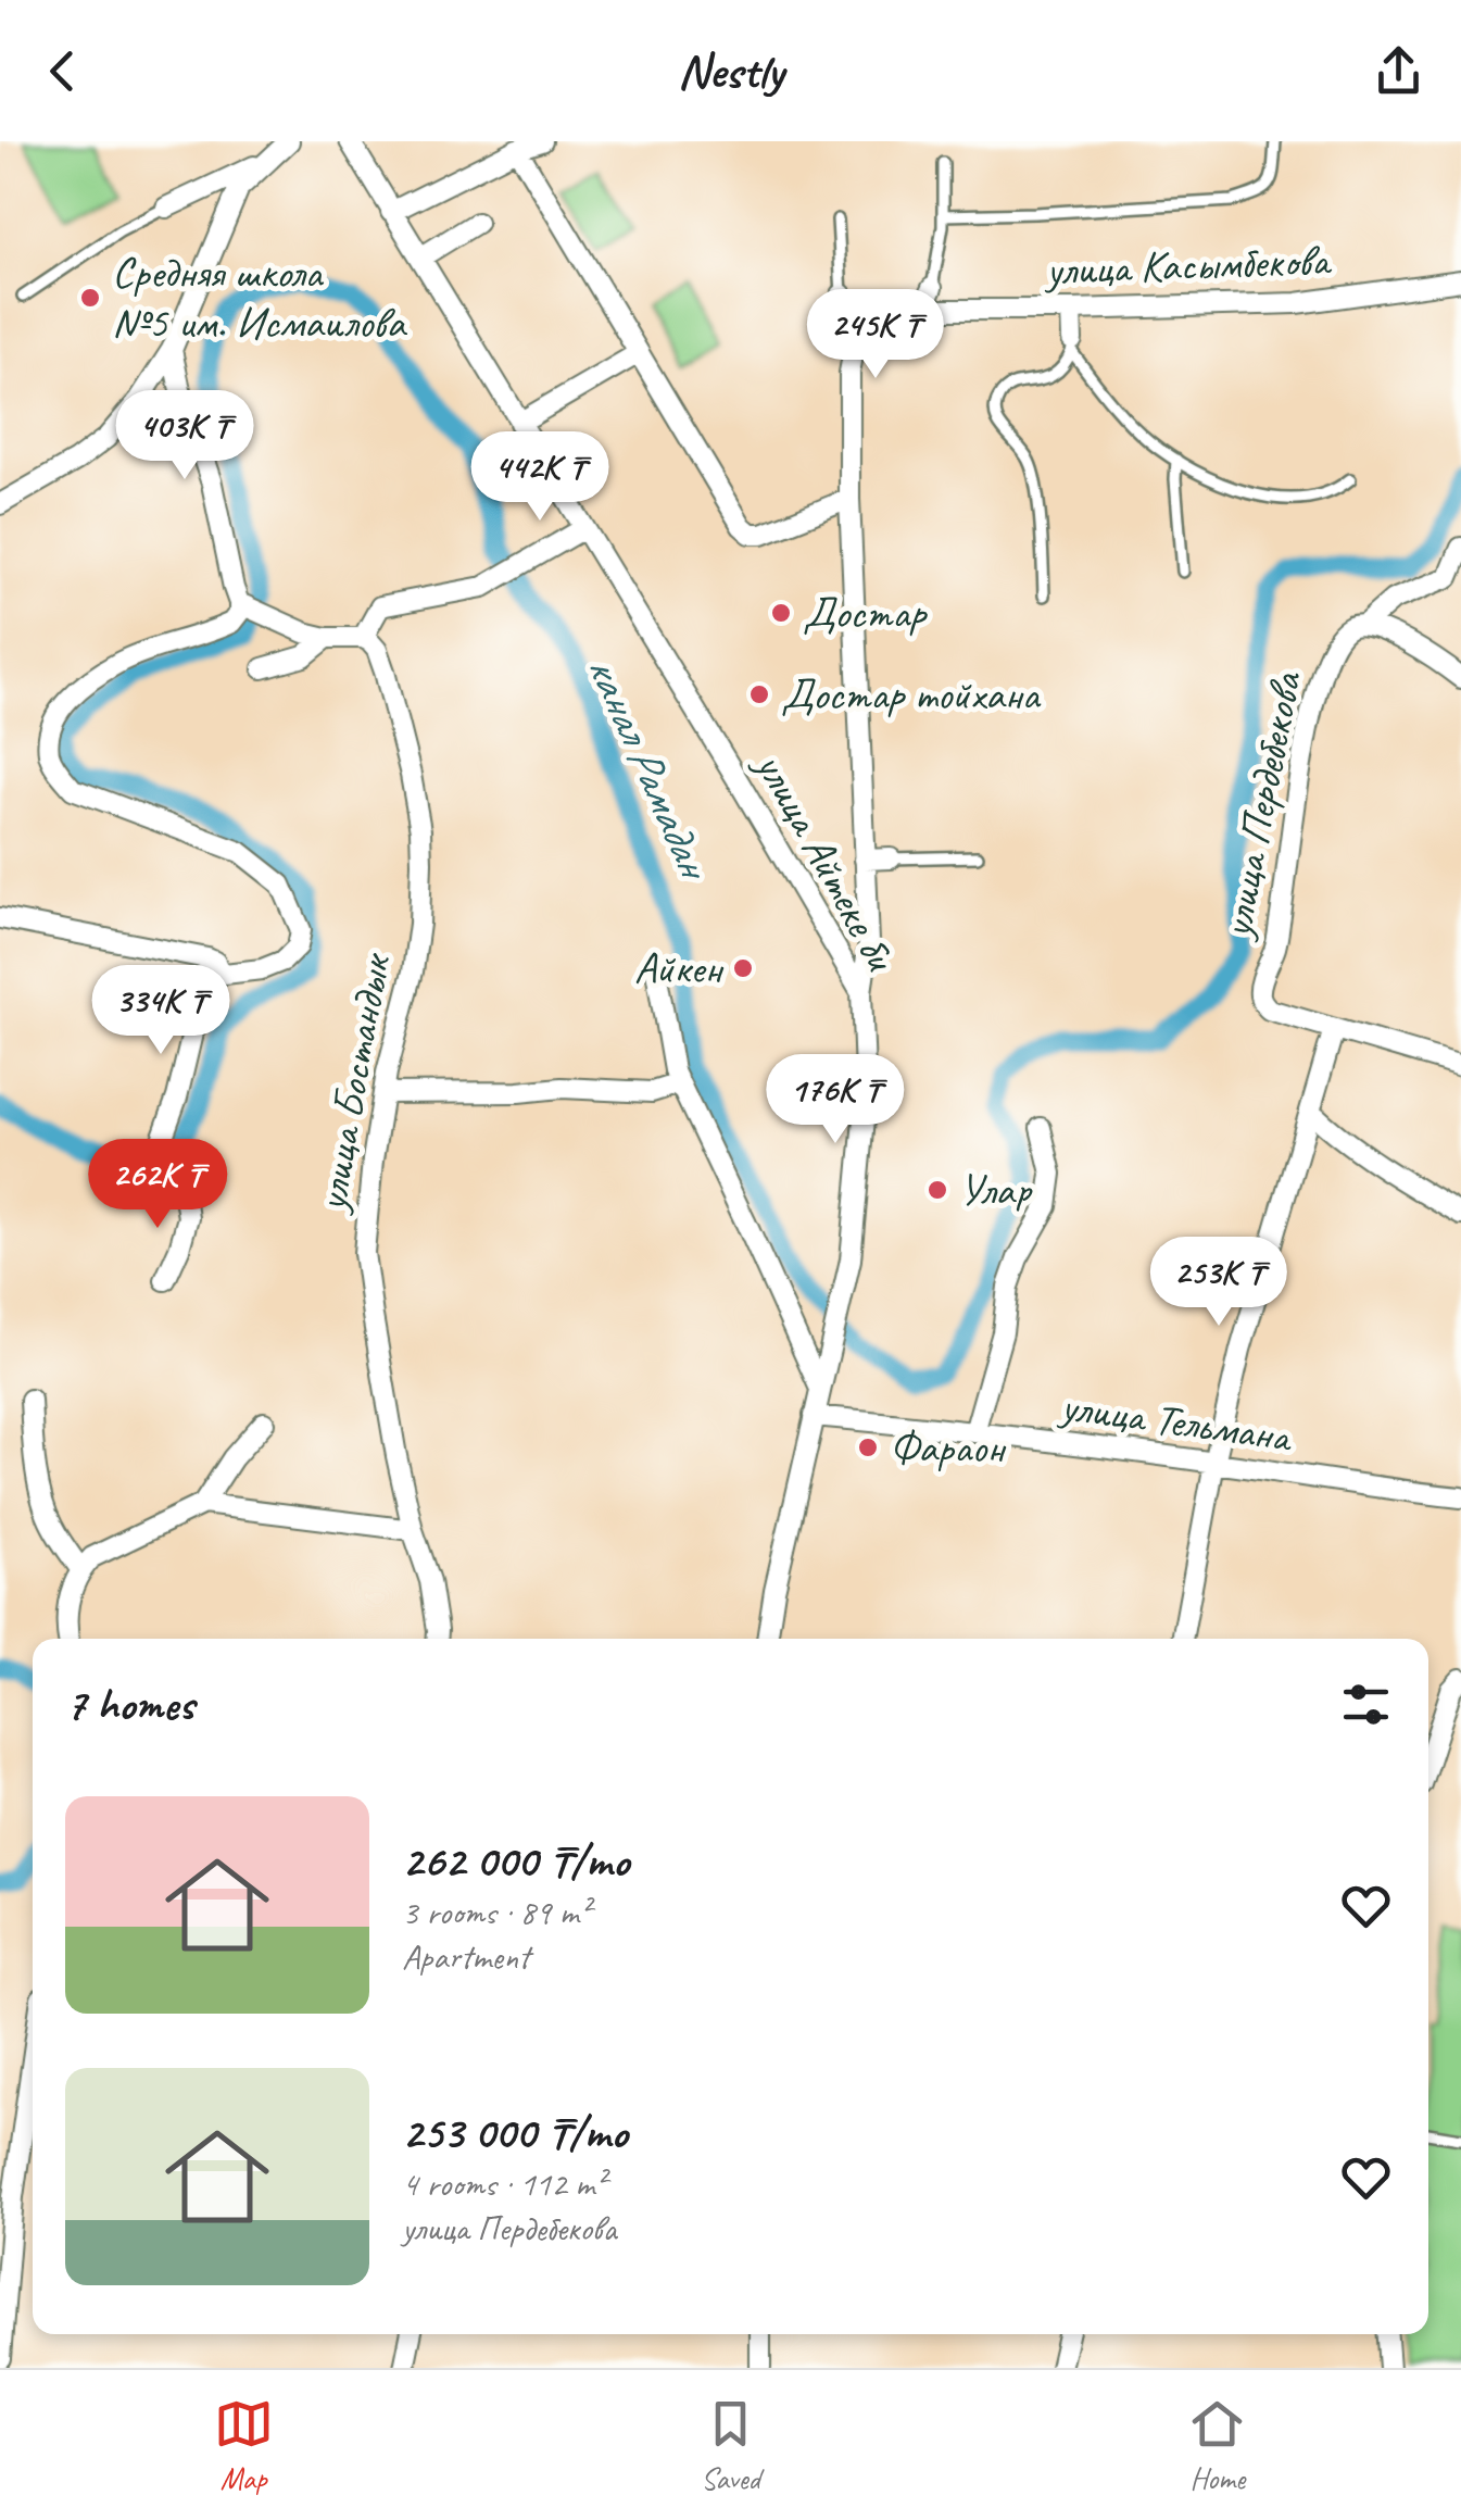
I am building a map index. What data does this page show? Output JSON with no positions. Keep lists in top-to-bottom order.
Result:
{
  "streets": {
    "street": [
      "улица Касымбекова",
      "улица Пердебекова",
      "улица Айтеке би",
      "улица Бостандык",
      "улица Тельмана"
    ]
  },
  "crossings": [
    ["улица Айтеке би", "улица Тельмана"]
  ],
  "water": ["канал Рамадан"],
  "places": [
    "Средняя школа №5 им. Исмаилова",
    "Достар",
    "Достар тойхана",
    "Айкен",
    "Улар",
    "Фараон"
  ],
  "page": {
    "header": "Nestly",
    "price": [
      "245K ₸",
      "403K ₸",
      "442K ₸",
      "334K ₸",
      "176K ₸",
      "262K ₸",
      "253K ₸"
    ],
    "heading": "7 homes",
    "list": [
      {
        "name": "262 000 ₸/mo",
        "note": "3 rooms · 89 m² · Apartment"
      },
      {
        "name": "253 000 ₸/mo",
        "note": "4 rooms · 112 m² · улица Пердебекова"
      }
    ],
    "tabs": ["Map", "Saved", "Home"]
  }
}
